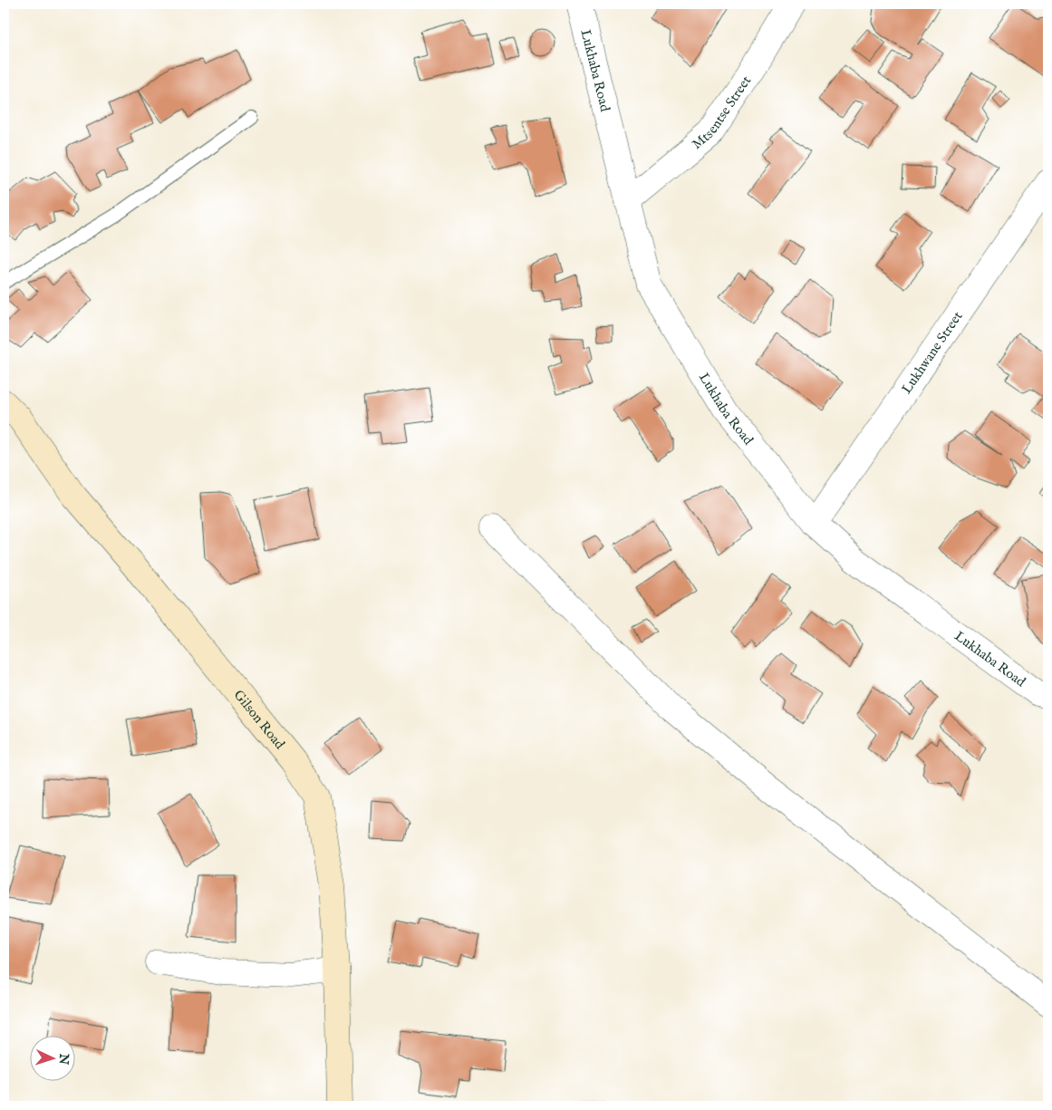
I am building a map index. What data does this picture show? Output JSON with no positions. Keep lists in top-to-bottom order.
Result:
{
  "streets": {
    "street": [
      "Lukhaba Road",
      "Mtsentse Street",
      "Lukhwane Street",
      "Gilson Road"
    ]
  },
  "crossings": [
    ["Lukhaba Road", "Mtsentse Street"],
    ["Lukhaba Road", "Lukhwane Street"]
  ],
  "north": "right"
}
